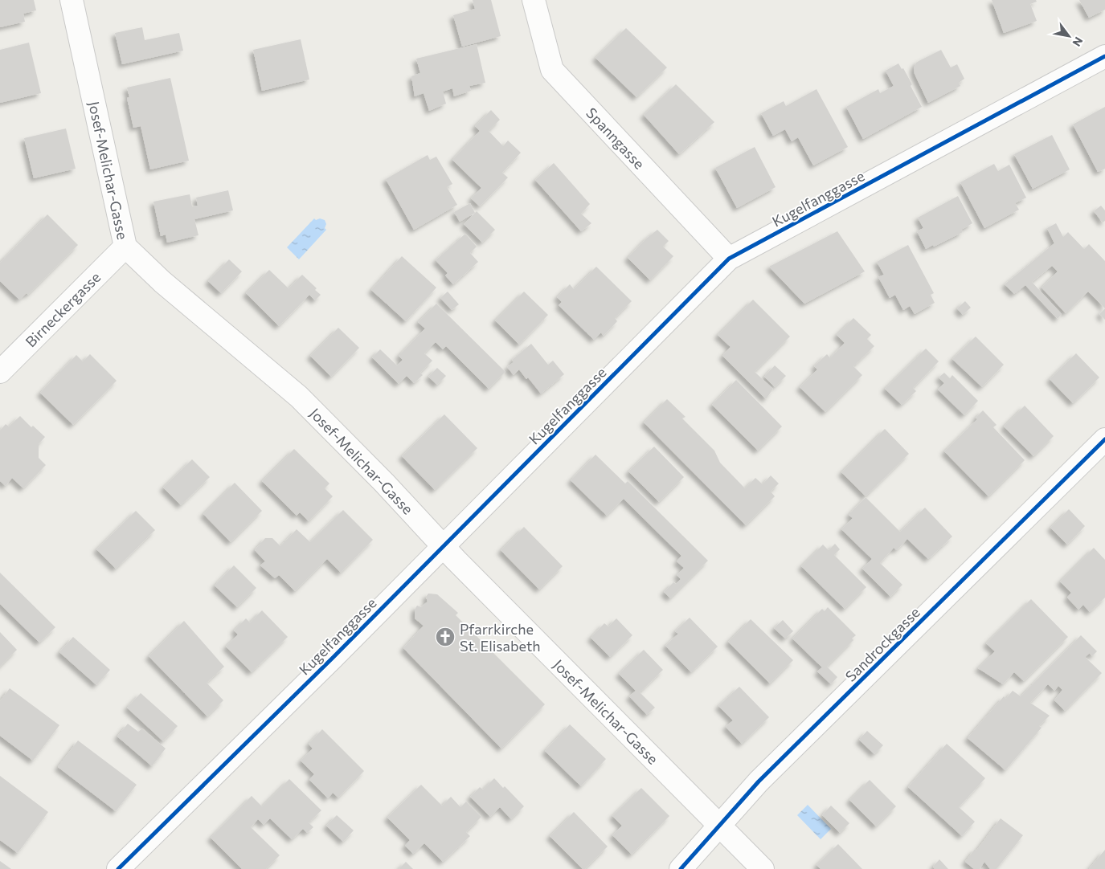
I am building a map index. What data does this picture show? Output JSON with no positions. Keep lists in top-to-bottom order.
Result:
{
  "streets": {
    "street": [
      "Spanngasse",
      "Josef-Melichar-Gasse",
      "Kugelfanggasse",
      "Birneckergasse",
      "Sandrockgasse"
    ]
  },
  "crossings": [
    ["Spanngasse", "Kugelfanggasse"],
    ["Josef-Melichar-Gasse", "Kugelfanggasse"],
    ["Josef-Melichar-Gasse", "Birneckergasse"],
    ["Josef-Melichar-Gasse", "Sandrockgasse"]
  ],
  "places": {
    "church": ["Pfarrkirche St. Elisabeth"]
  },
  "north": "bottom right"
}
